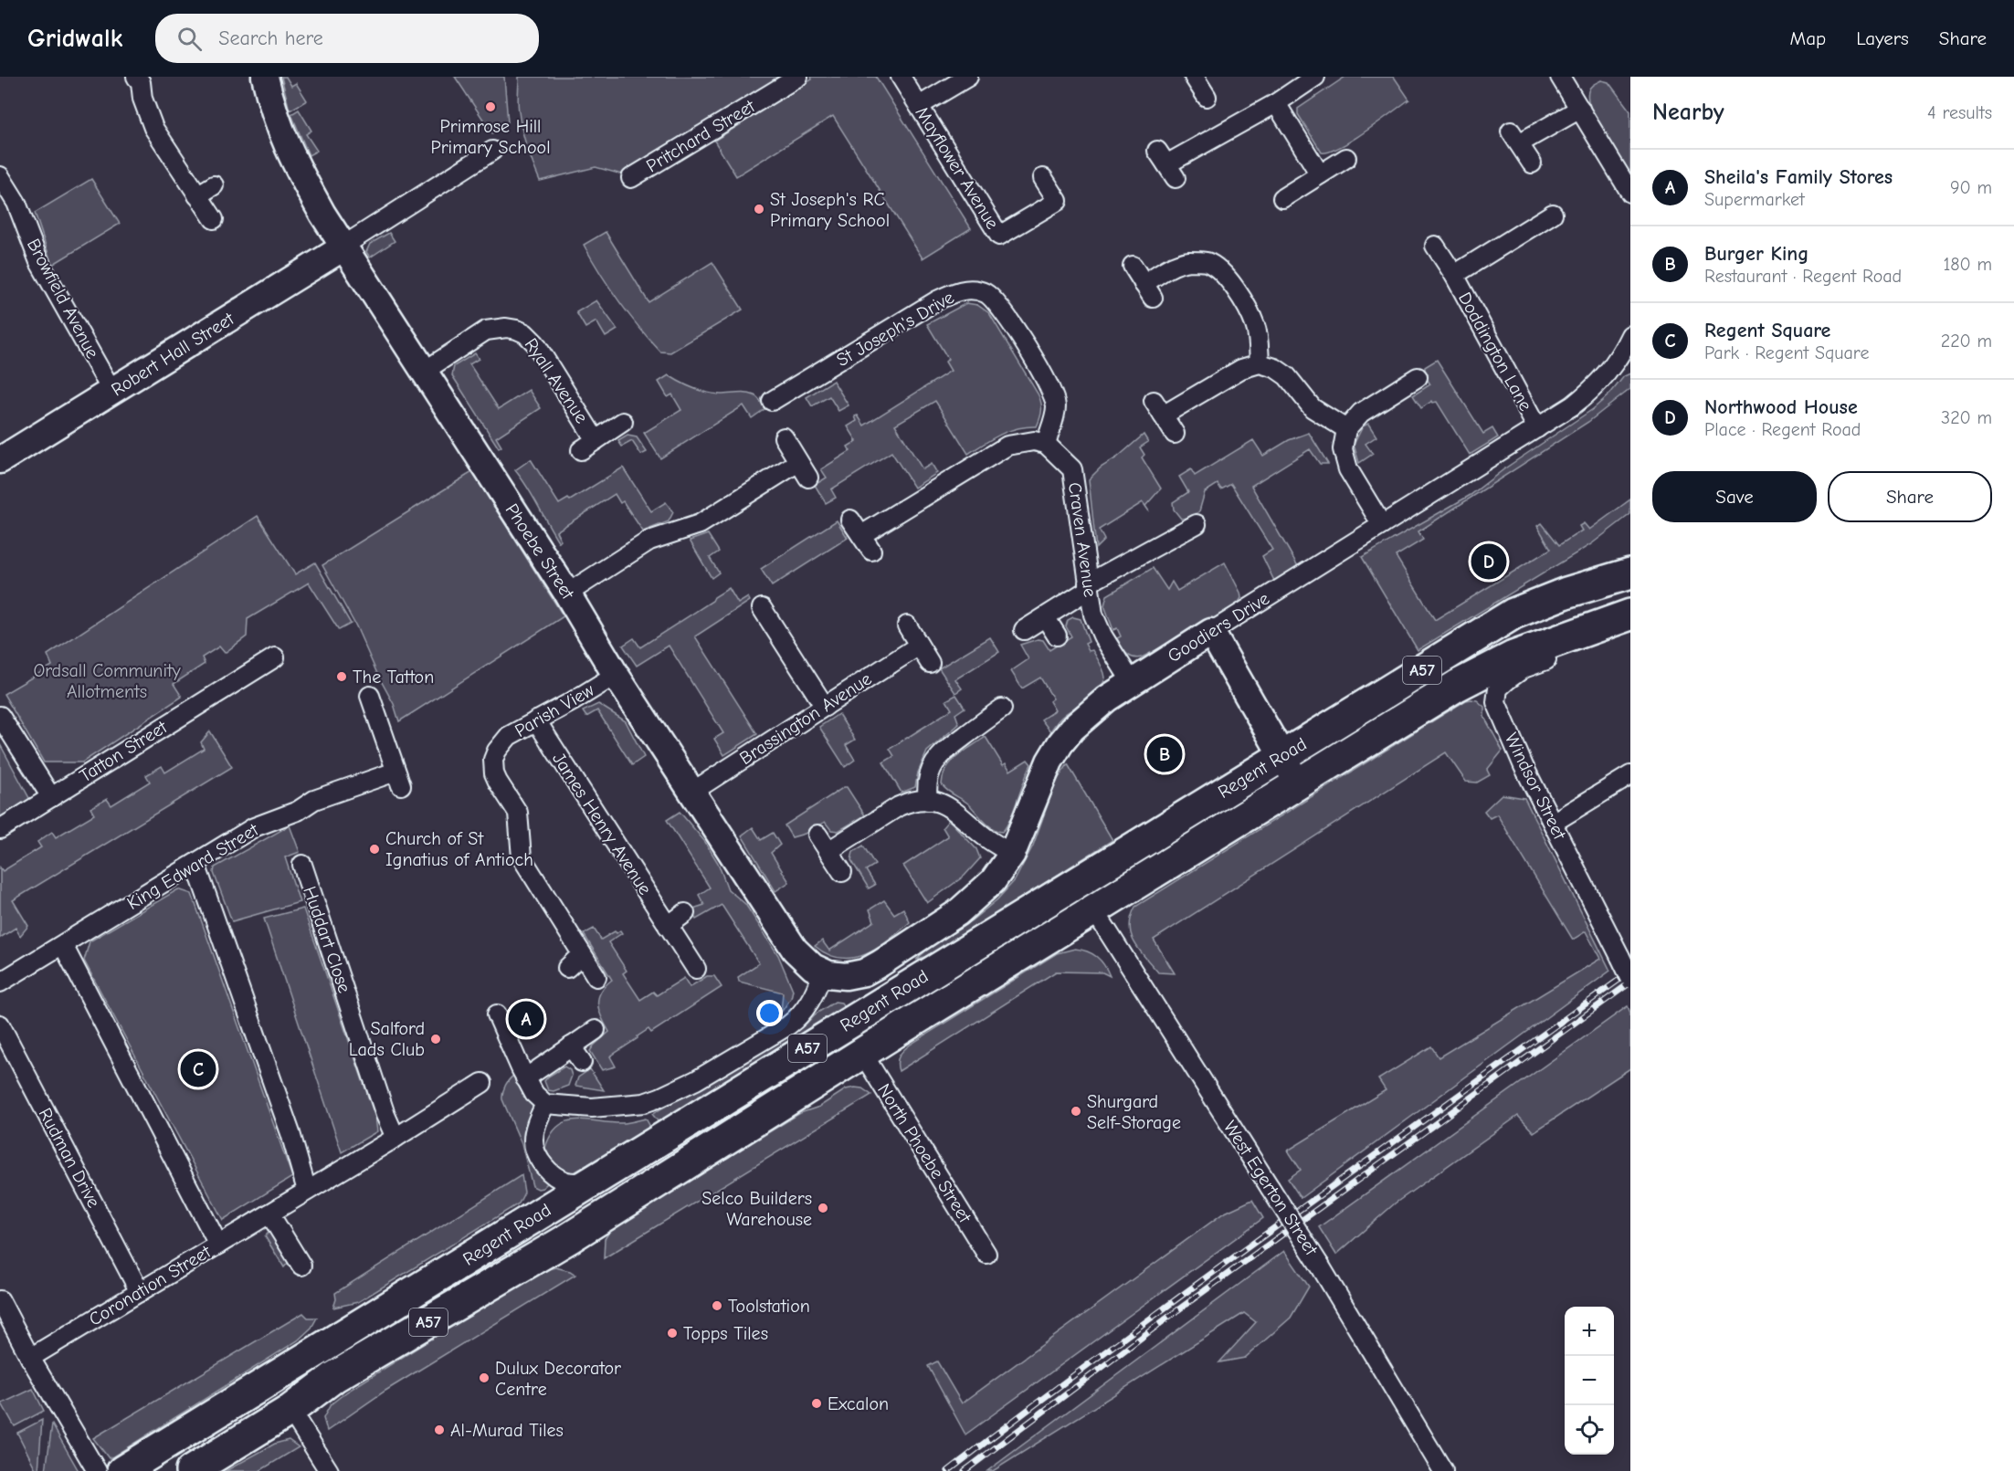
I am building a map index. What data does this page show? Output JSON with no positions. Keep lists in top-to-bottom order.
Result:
{
  "streets": {
    "highway": ["A57", "Regent Road"],
    "street": [
      "Pritchard Street",
      "Mayflower Avenue",
      "Browfield Avenue",
      "St Joseph's Drive",
      "Doddington Lane",
      "Robert Hall Street",
      "Ryall Avenue",
      "Craven Avenue",
      "Phoebe Street",
      "Goodiers Drive",
      "Parish View",
      "Brassington Avenue",
      "Tatton Street",
      "Windsor Street",
      "James Henry Avenue",
      "King Edward Street",
      "Huddart Close",
      "North Phoebe Street",
      "Rudman Drive",
      "West Egerton Street",
      "Coronation Street"
    ]
  },
  "crossings": [
    ["Browfield Avenue", "Robert Hall Street"],
    ["St Joseph's Drive", "Craven Avenue"],
    ["Doddington Lane", "Goodiers Drive"],
    ["Robert Hall Street", "Phoebe Street"],
    ["Ryall Avenue", "Phoebe Street"],
    ["Craven Avenue", "Goodiers Drive"],
    ["Phoebe Street", "Goodiers Drive"],
    ["Phoebe Street", "Parish View"],
    ["Phoebe Street", "Brassington Avenue"],
    ["A57", "Regent Road"],
    ["Parish View", "James Henry Avenue"],
    ["Regent Road", "Windsor Street"],
    ["Regent Road", "North Phoebe Street"],
    ["Regent Road", "West Egerton Street"],
    ["Huddart Close", "Coronation Street"],
    ["Rudman Drive", "Coronation Street"]
  ],
  "parks": ["Ordsall Community Allotments"],
  "places": [
    "Primrose Hill Primary School",
    "St Joseph's RC Primary School",
    "The Tatton",
    "Church of St Ignatius of Antioch",
    "Salford Lads Club",
    "Shurgard Self-Storage",
    "Selco Builders Warehouse",
    "Toolstation",
    "Topps Tiles",
    "Dulux Decorator Centre",
    "Excalon",
    "Al-Murad Tiles"
  ],
  "page": {
    "header": "Gridwalk",
    "search": "Search here",
    "nav": ["Map", "Layers", "Share"],
    "heading": ["Nearby", "4 results"],
    "list": [
      {
        "mark": "A",
        "name": "Sheila's Family Stores",
        "note": "Supermarket",
        "value": "90 m"
      },
      {
        "mark": "B",
        "name": "Burger King",
        "note": "Restaurant · Regent Road",
        "value": "180 m"
      },
      {
        "mark": "C",
        "name": "Regent Square",
        "note": "Park · Regent Square",
        "value": "220 m"
      },
      {
        "mark": "D",
        "name": "Northwood House",
        "note": "Place · Regent Road",
        "value": "320 m"
      }
    ],
    "buttons": ["Save", "Share"],
    "pins": [
      "D",
      "B",
      "A",
      "C"
    ],
    "map_buttons": ["+", "−"]
  }
}
